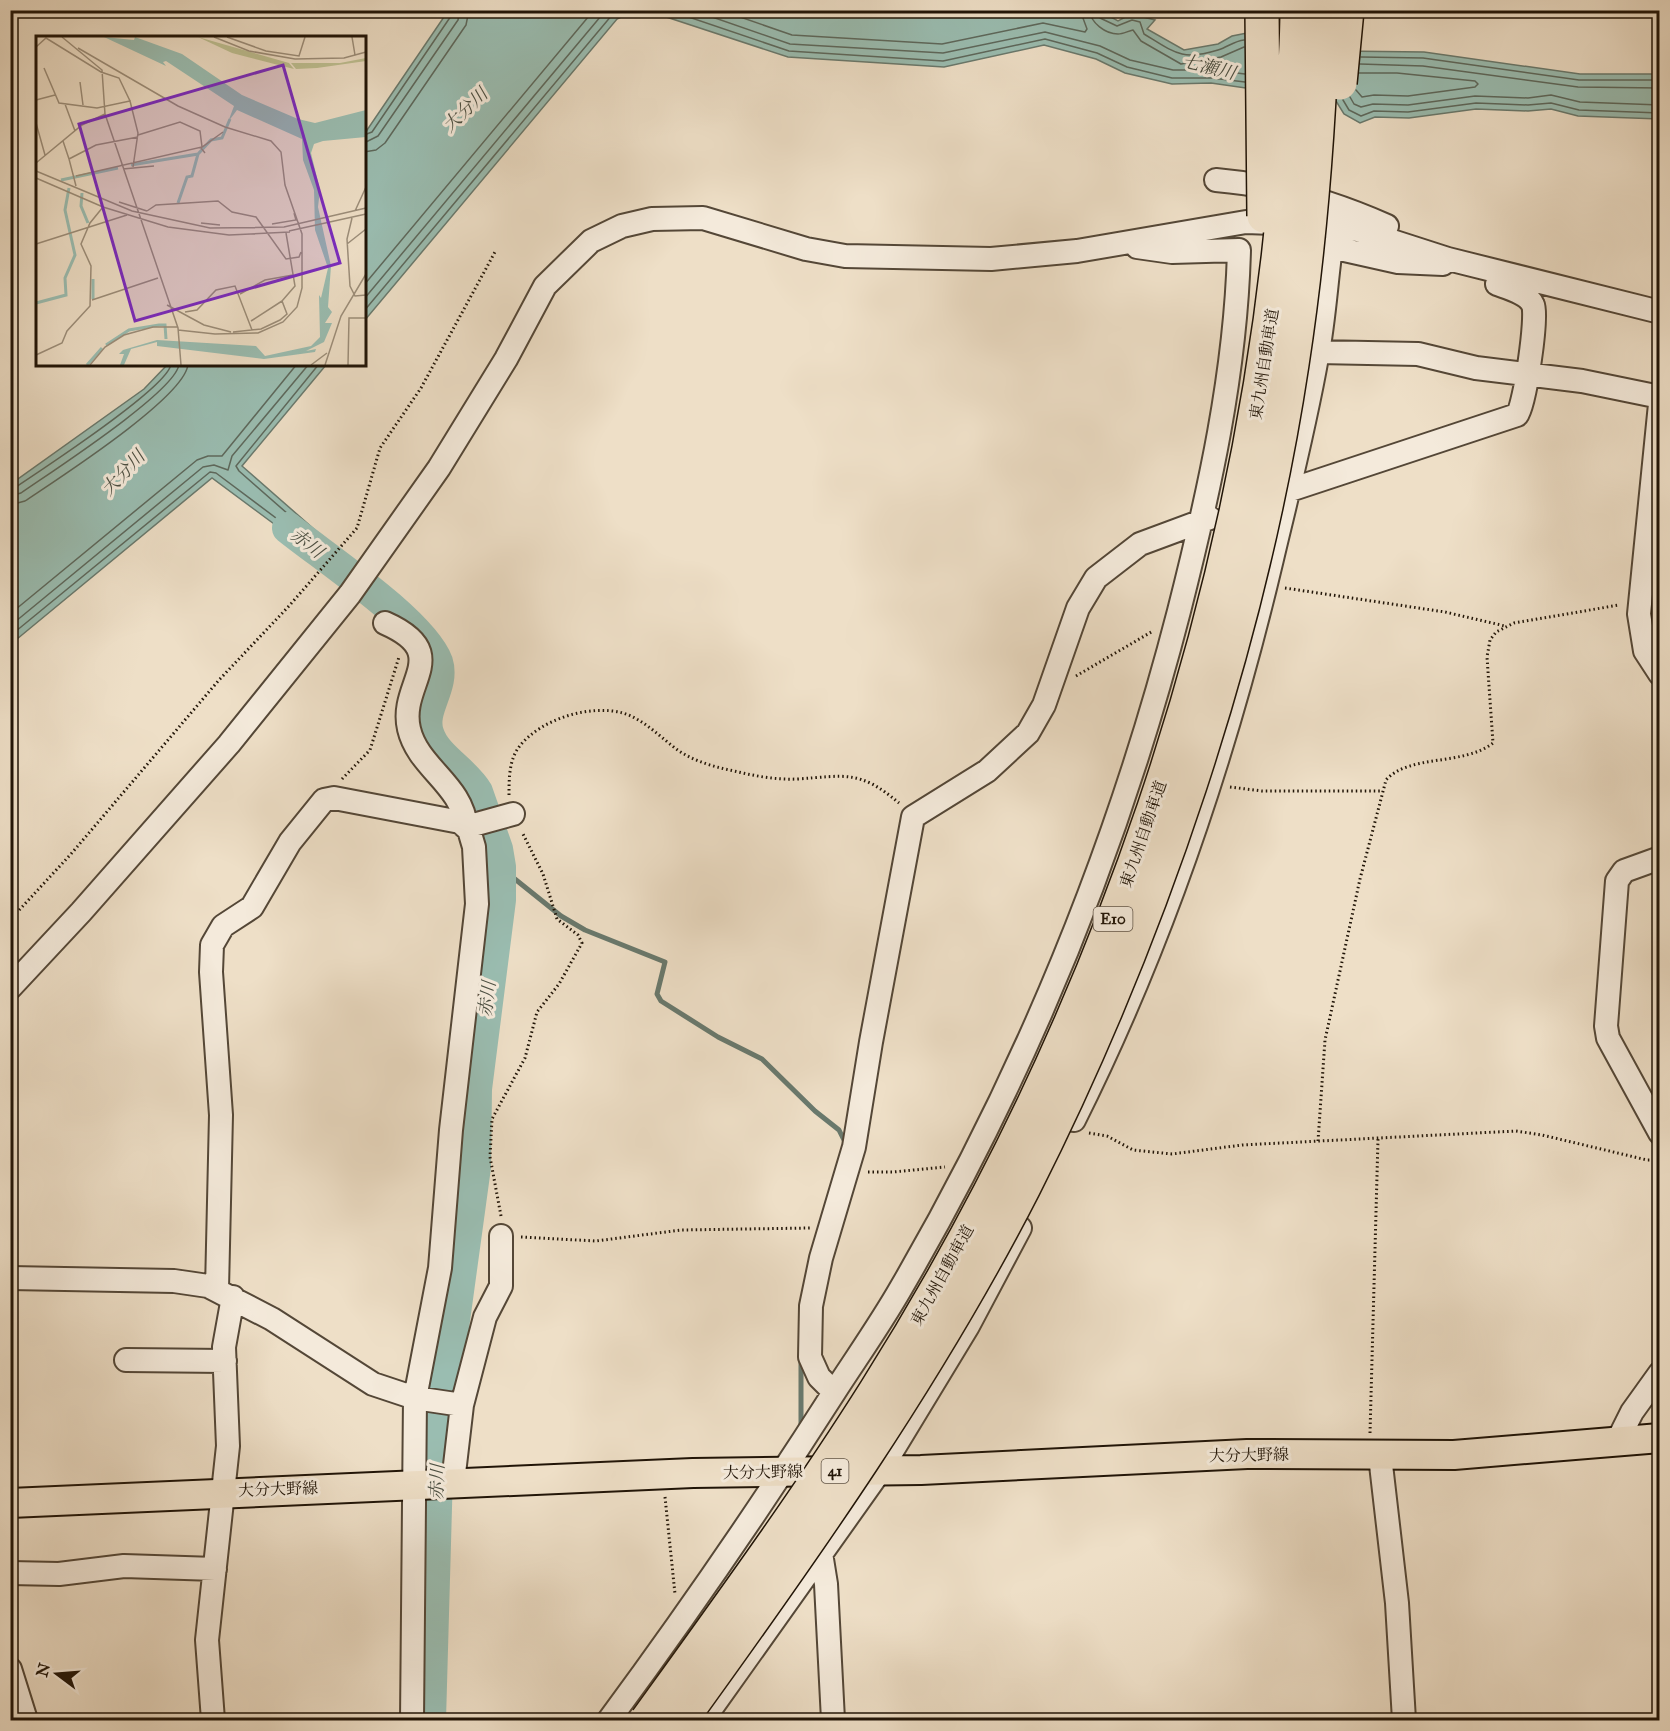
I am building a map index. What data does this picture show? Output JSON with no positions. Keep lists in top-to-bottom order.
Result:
{
  "streets": {
    "highway": ["東九州自動車道", "E10"],
    "main road": ["大分大野線", "41"]
  },
  "water": ["七瀬川", "大分川", "赤川"],
  "north": "left"
}
